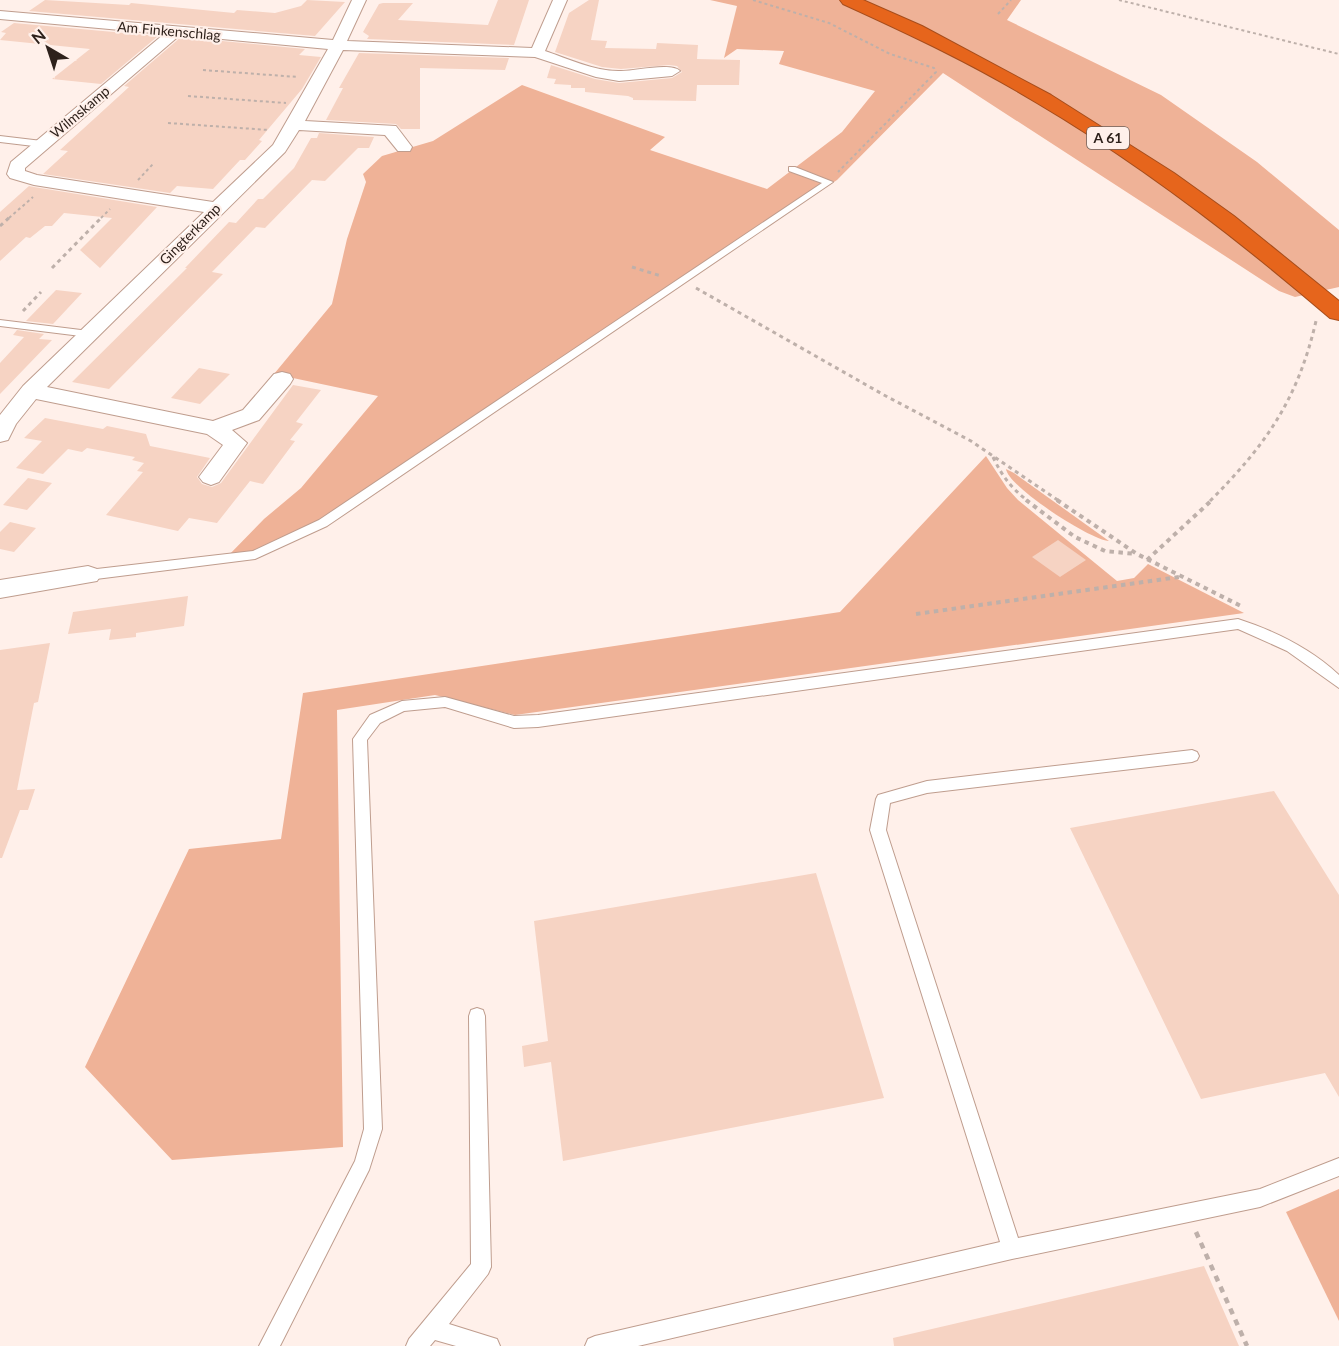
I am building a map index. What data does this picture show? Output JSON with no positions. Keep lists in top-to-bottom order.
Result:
{
  "streets": {
    "highway": ["A 61"],
    "street": ["Am Finkenschlag", "Wilmskamp", "Gingterkamp"]
  },
  "crossings": [
    ["Am Finkenschlag", "Wilmskamp"],
    ["Am Finkenschlag", "Gingterkamp"],
    ["Wilmskamp", "Gingterkamp"]
  ],
  "north": "top left"
}
